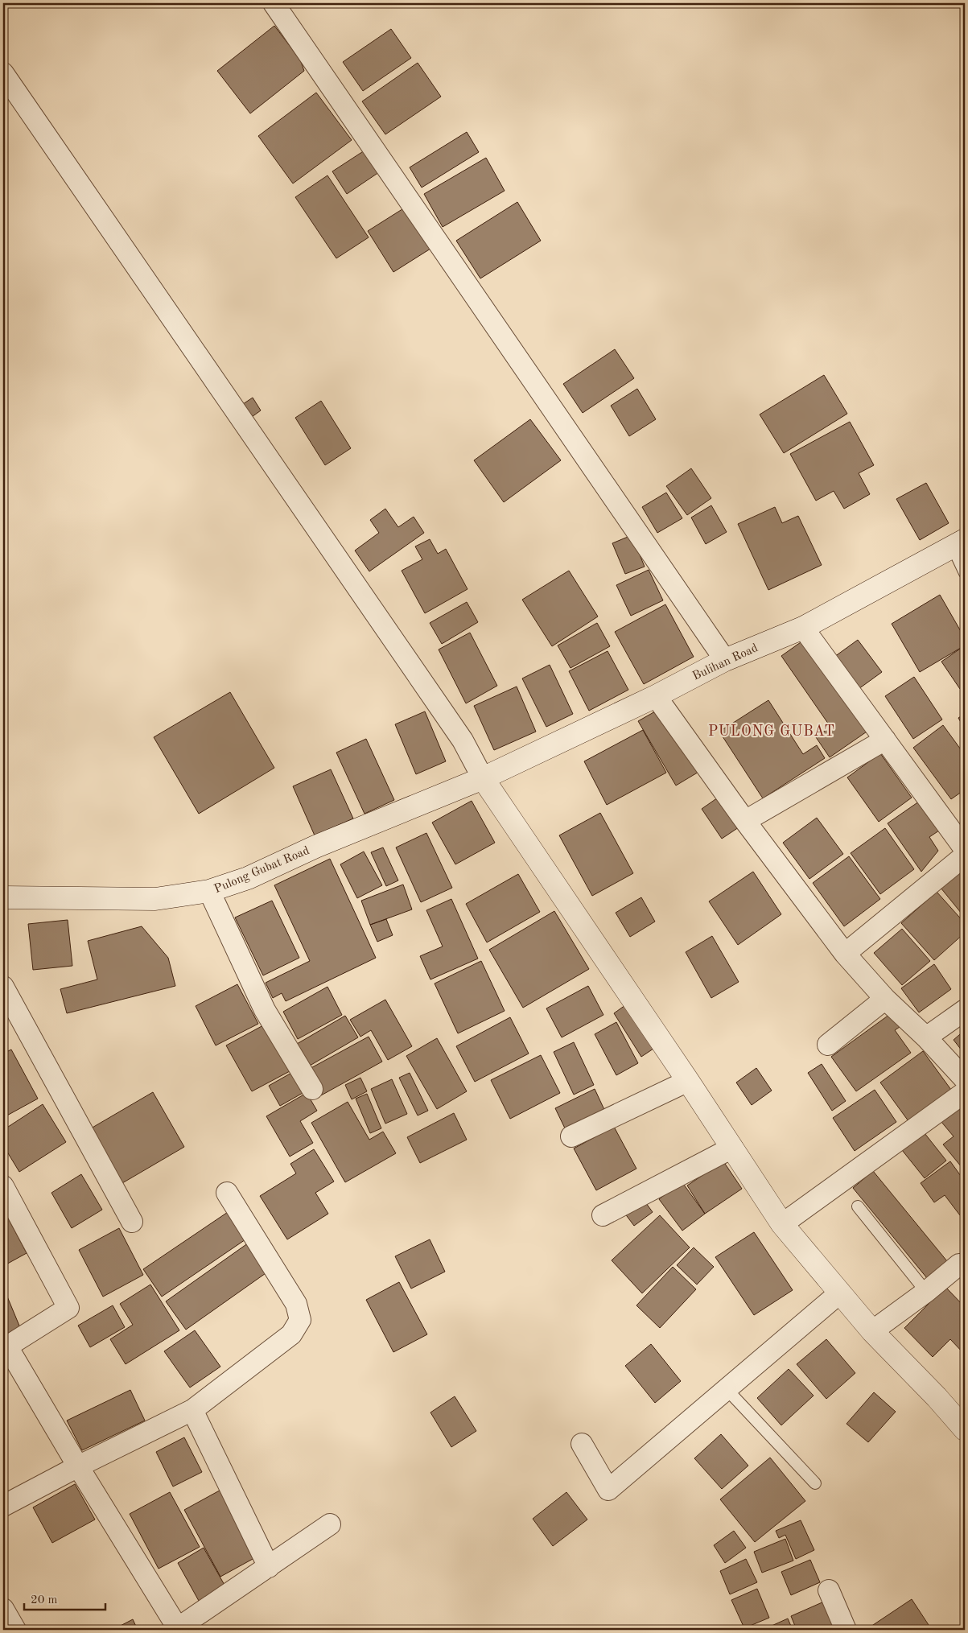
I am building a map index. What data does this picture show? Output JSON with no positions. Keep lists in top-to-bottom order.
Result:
{
  "streets": {
    "main road": ["Bulihan Road", "Pulong Gubat Road"]
  },
  "crossings": [
    ["Bulihan Road", "Pulong Gubat Road"]
  ],
  "districts": ["PULONG GUBAT"],
  "scale_bar": "20 m"
}
